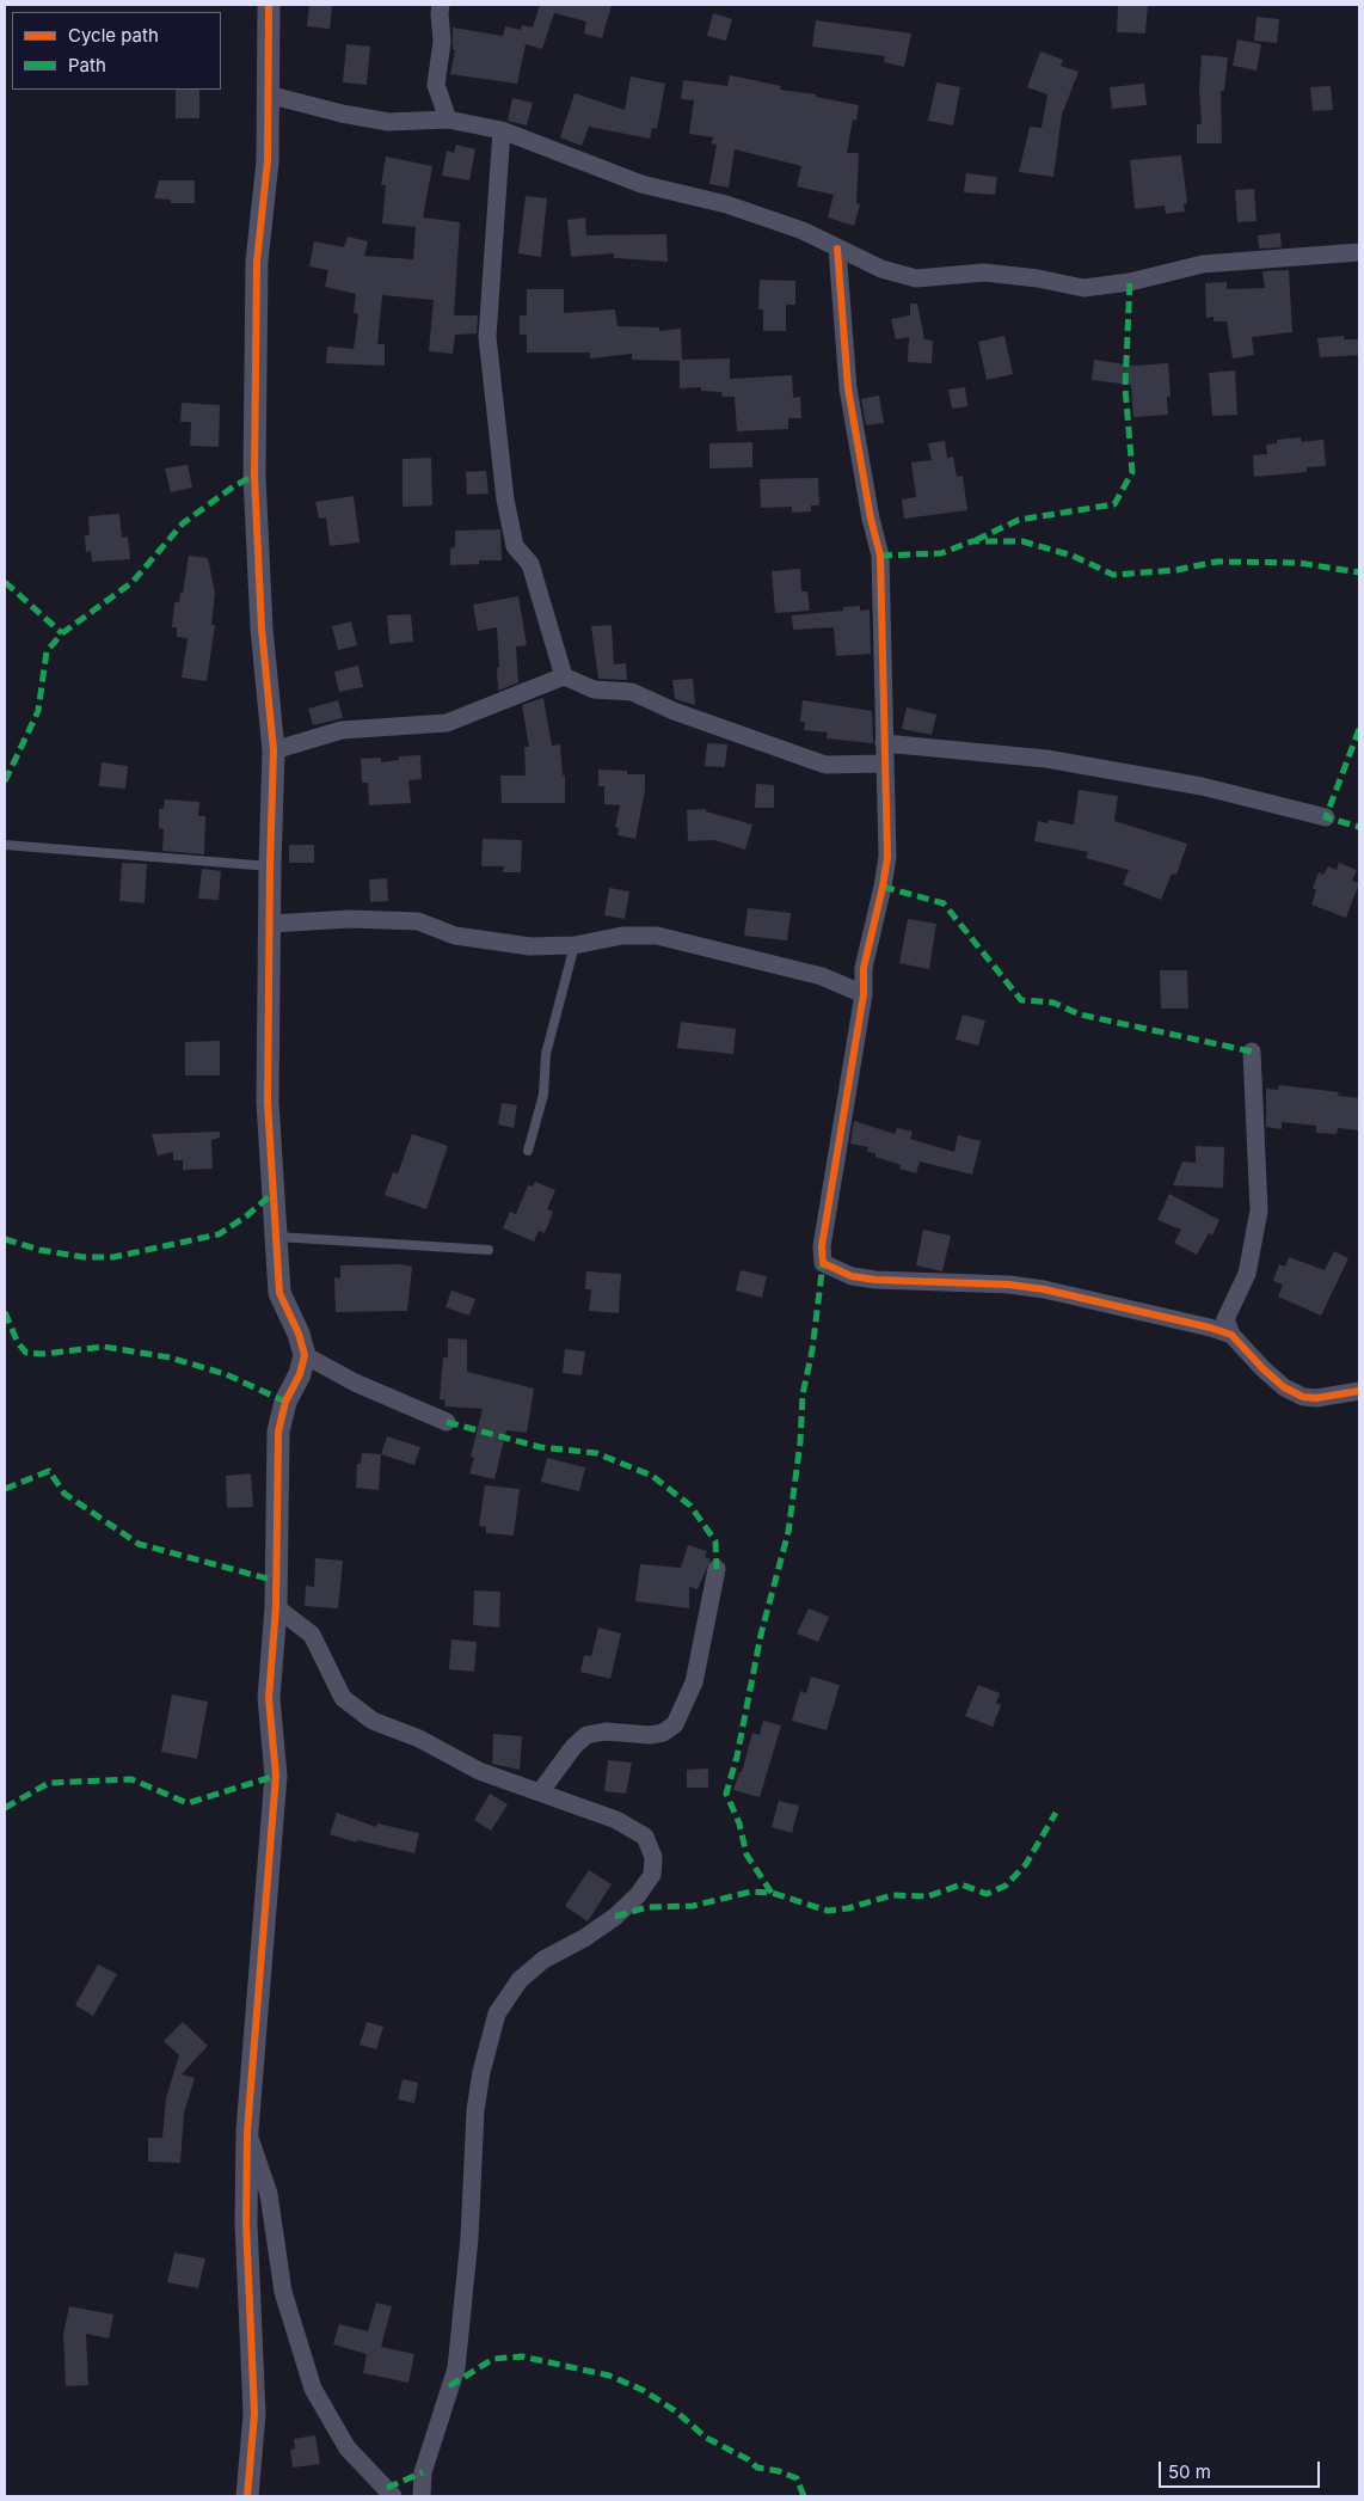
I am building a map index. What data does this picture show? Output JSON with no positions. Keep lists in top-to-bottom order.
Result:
{
  "legend": ["Cycle path", "Path"],
  "scale_bar": "50 m"
}
